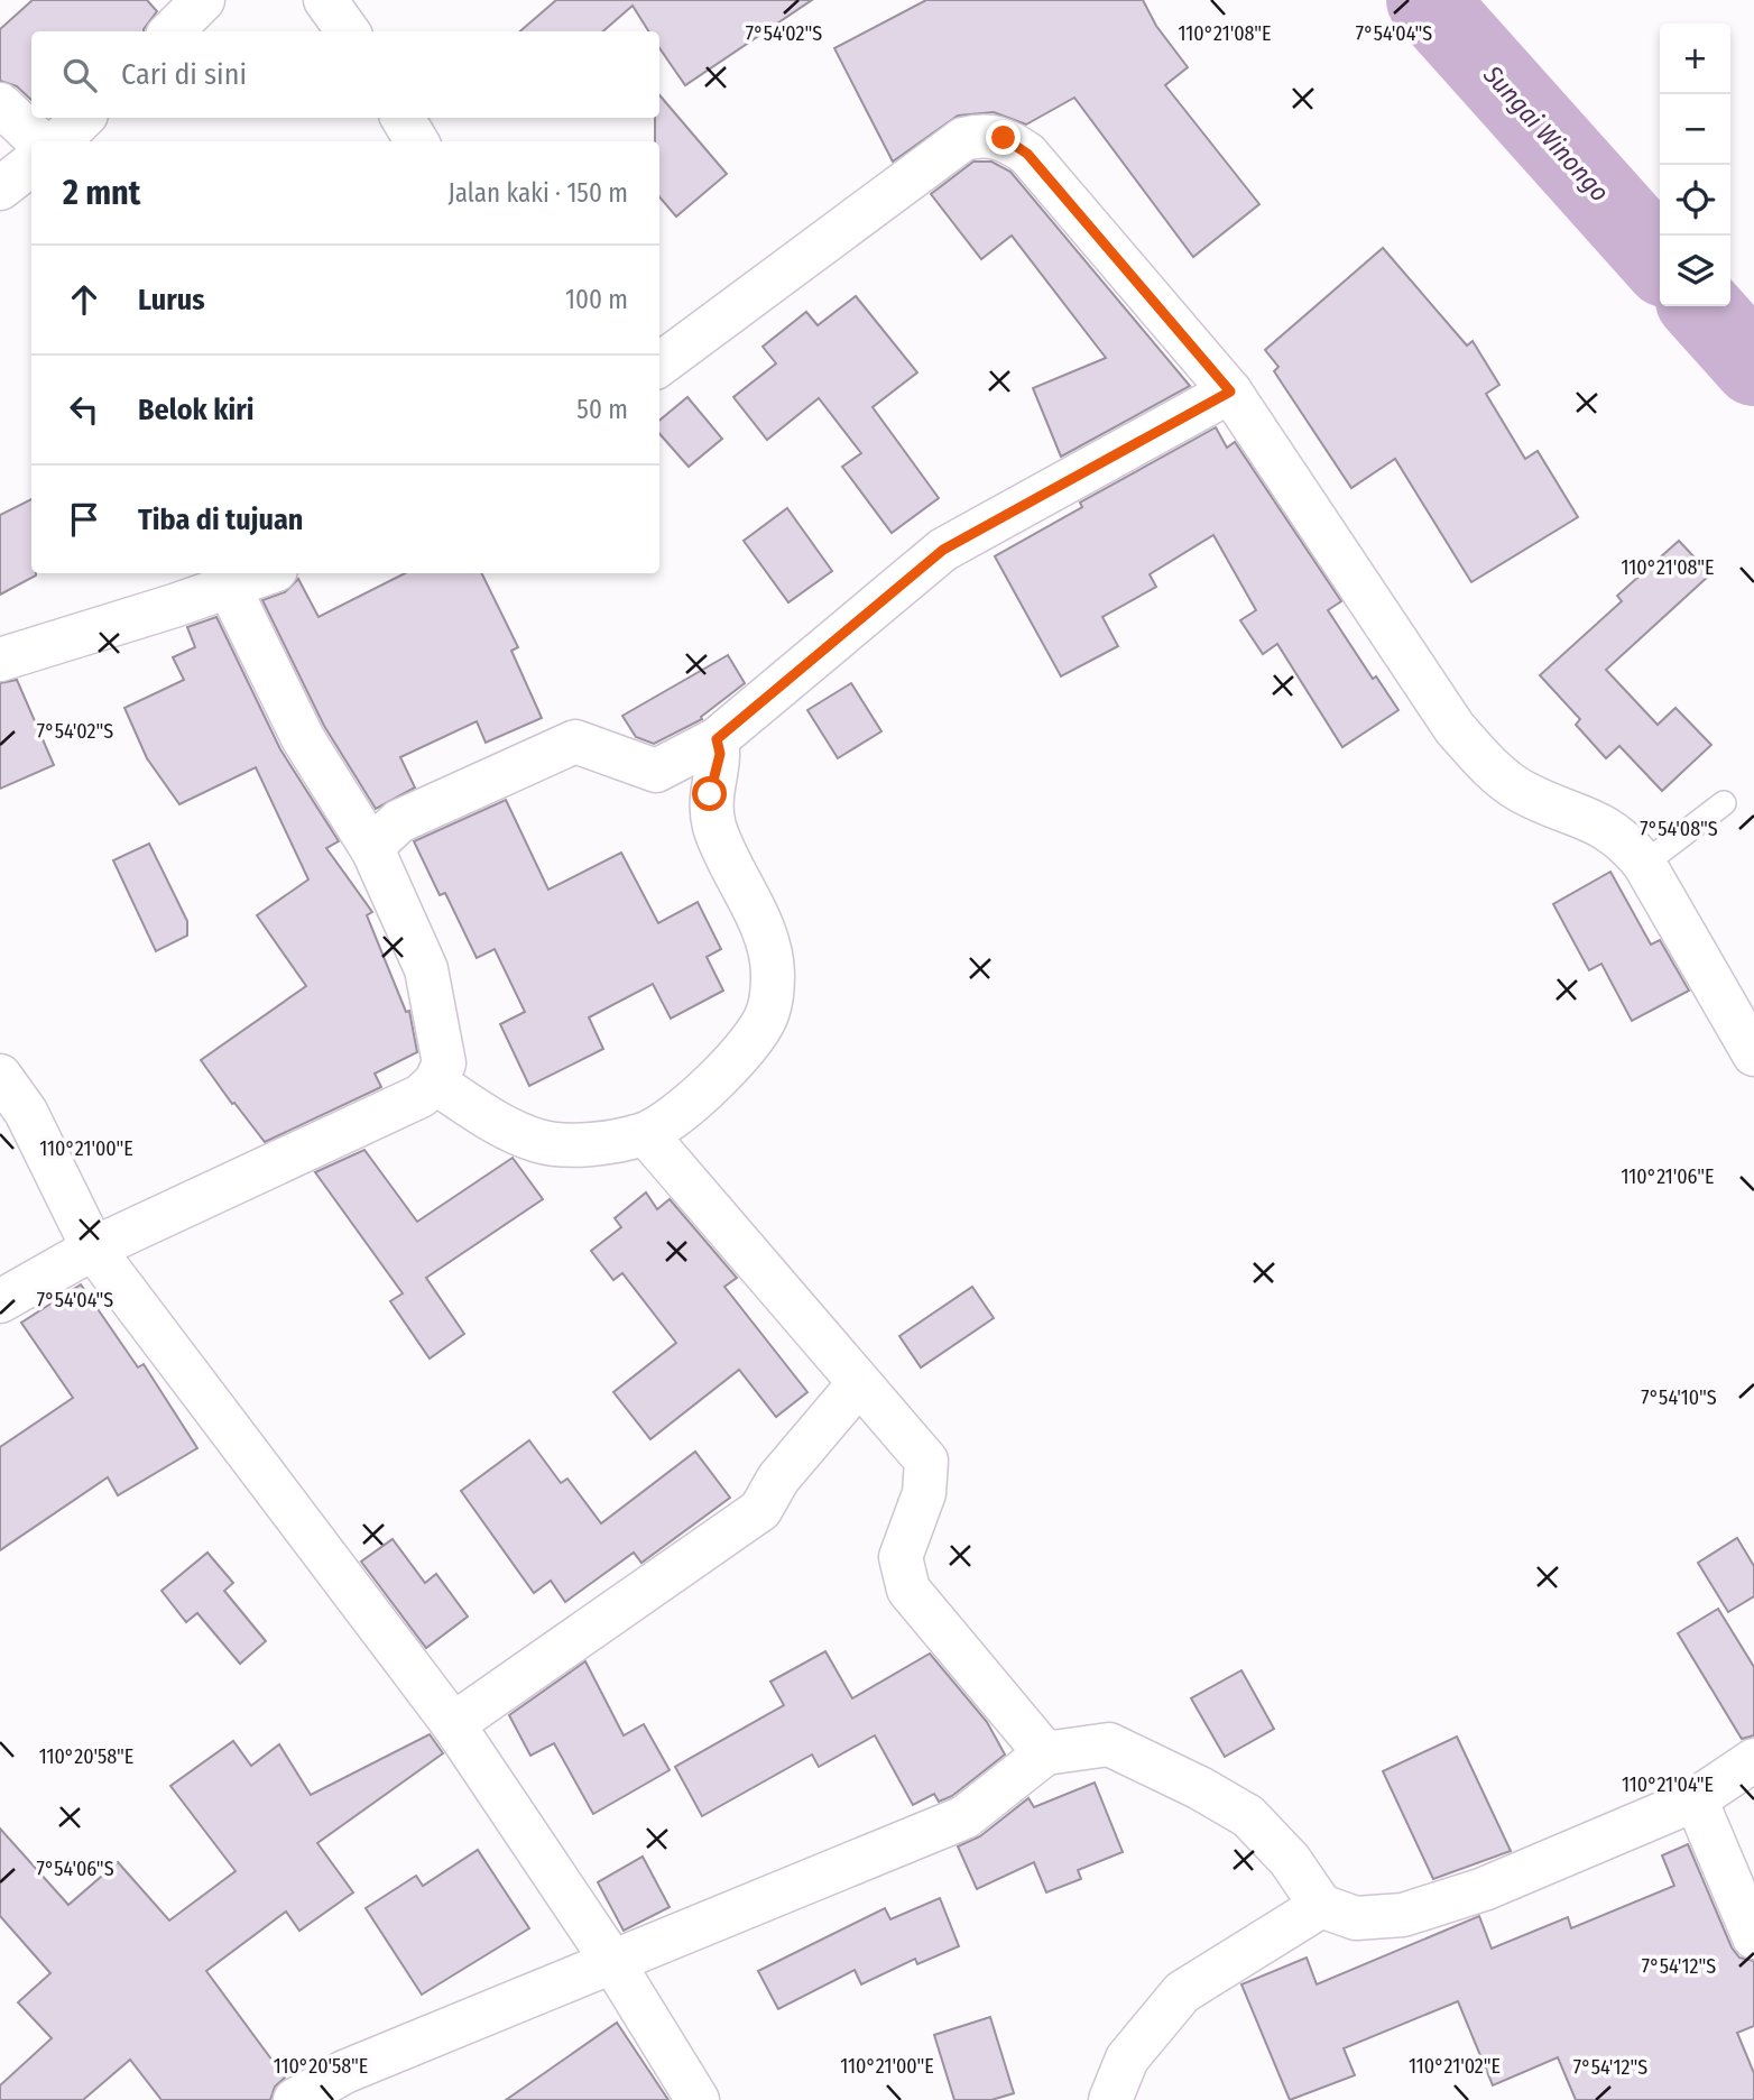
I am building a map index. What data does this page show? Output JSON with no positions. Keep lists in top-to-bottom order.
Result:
{
  "water": ["Sungai Winongo"],
  "page": {
    "map_buttons": ["+", "−"],
    "search": "Cari di sini",
    "heading": ["2 mnt", "Jalan kaki · 150 m"],
    "list": [
      ["Lurus", "100 m"],
      ["Belok kiri", "50 m"],
      "Tiba di tujuan"
    ]
  },
  "coordinates": [
    "7°54'02\"S",
    "7°54'04\"S",
    "110°21'08\"E",
    "7°54'08\"S",
    "110°21'00\"E",
    "110°21'06\"E",
    "7°54'10\"S",
    "110°20'58\"E",
    "110°21'04\"E",
    "7°54'06\"S",
    "7°54'12\"S",
    "110°21'02\"E"
  ]
}
